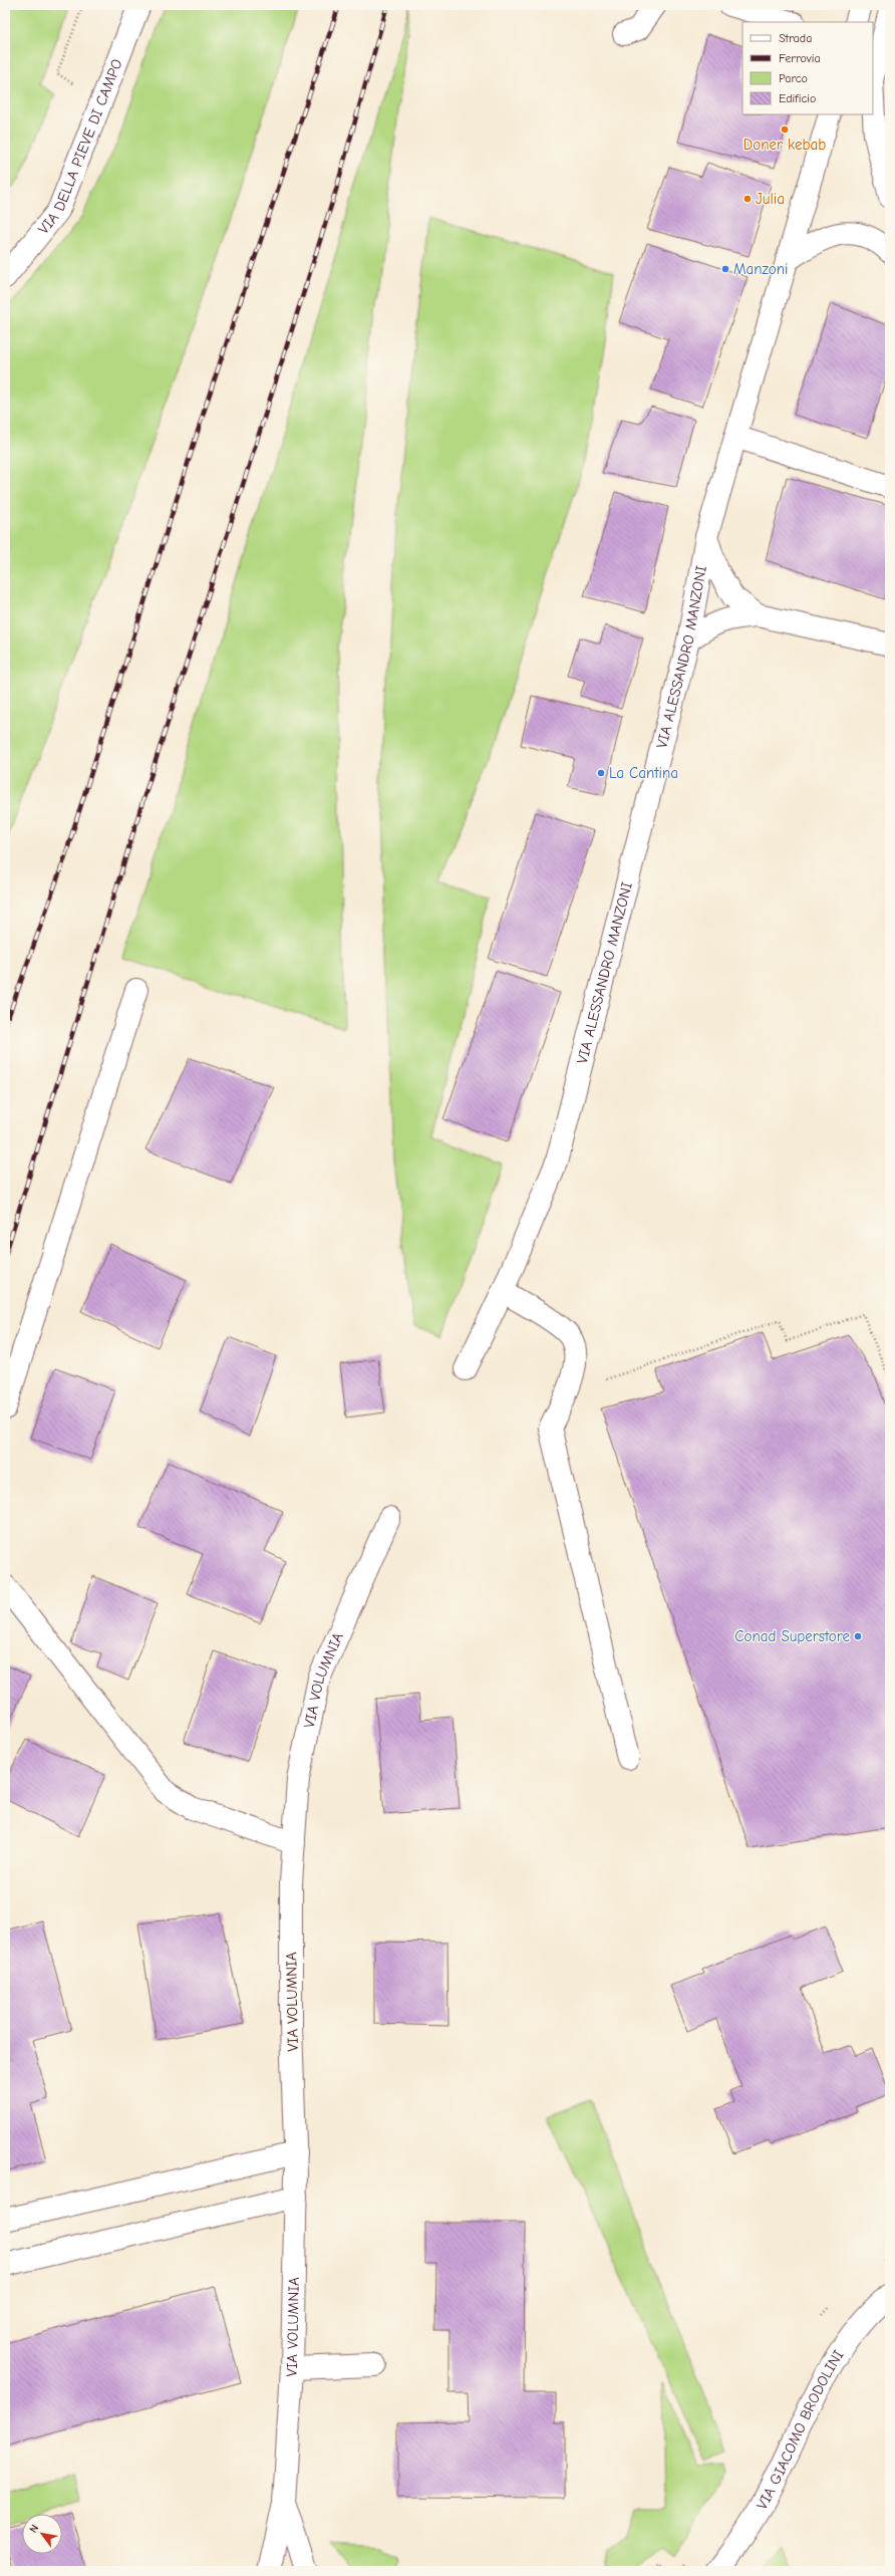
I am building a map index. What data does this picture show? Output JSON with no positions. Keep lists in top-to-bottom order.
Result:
{
  "streets": {
    "street": [
      "VIA DELLA PIEVE DI CAMPO",
      "VIA ALESSANDRO MANZONI",
      "VIA VOLUMNIA",
      "VIA GIACOMO BRODOLINI"
    ]
  },
  "places": [
    "Doner kebab",
    "Julia",
    "Manzoni",
    "La Cantina",
    "Conad Superstore"
  ],
  "legend": [
    "Strada",
    "Ferrovia",
    "Parco",
    "Edificio"
  ],
  "north": "top left"
}
